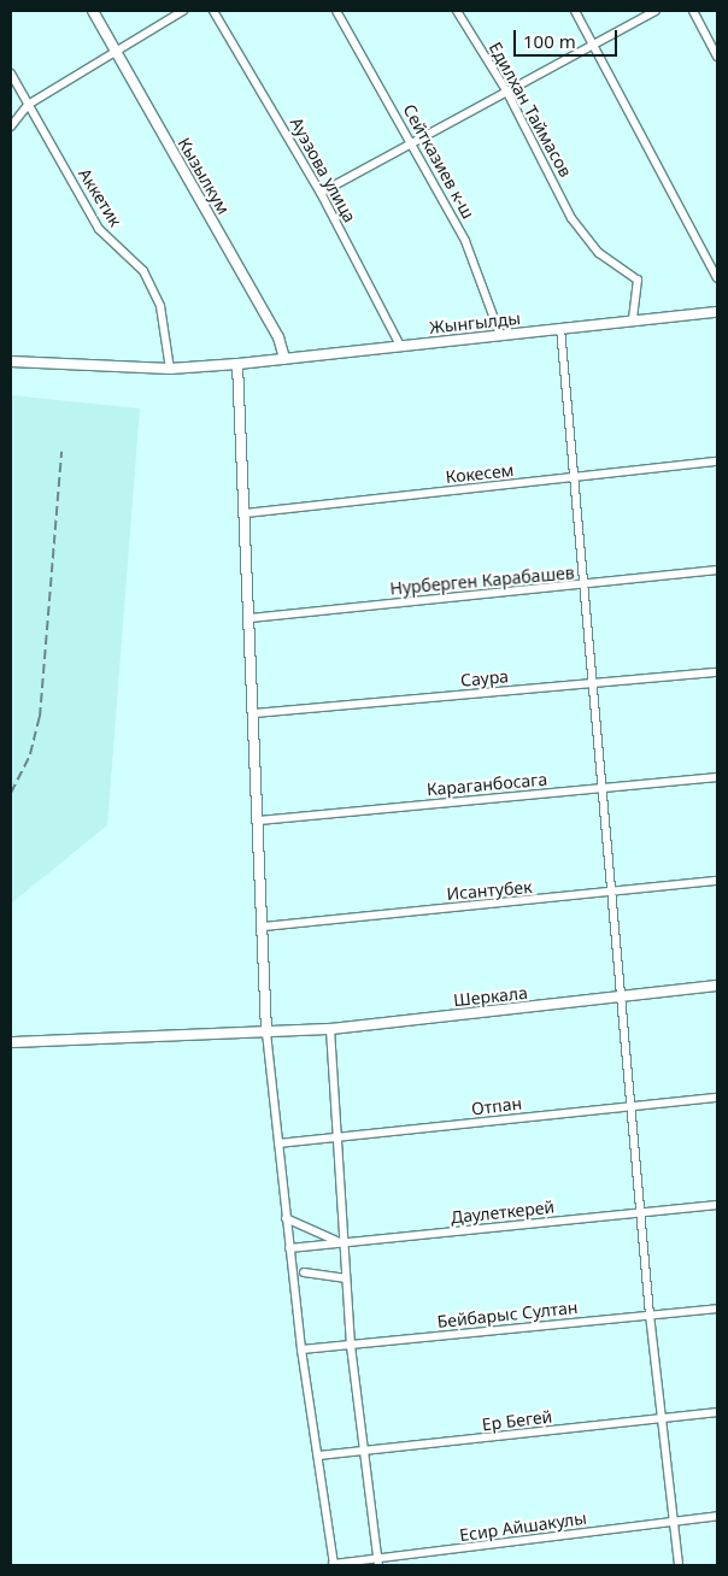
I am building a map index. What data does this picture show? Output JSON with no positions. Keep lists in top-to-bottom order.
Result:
{
  "streets": {
    "street": [
      "Едилхан Таймасов",
      "Сейтказиев к-ш",
      "Ауэзова улица",
      "Кызылкум",
      "Аккетик",
      "Жынгылды",
      "Кокесем",
      "Нурберген Карабашев",
      "Саура",
      "Караганбосага",
      "Исантубек",
      "Шеркала",
      "Отпан",
      "Даулеткерей",
      "Бейбарыс Султан",
      "Ер Бегей",
      "Есир Айшакулы"
    ]
  },
  "crossings": [
    ["Едилхан Таймасов", "Жынгылды"],
    ["Сейтказиев к-ш", "Жынгылды"],
    ["Ауэзова улица", "Жынгылды"],
    ["Кызылкум", "Жынгылды"],
    ["Аккетик", "Жынгылды"]
  ],
  "scale_bar": "100 m"
}
